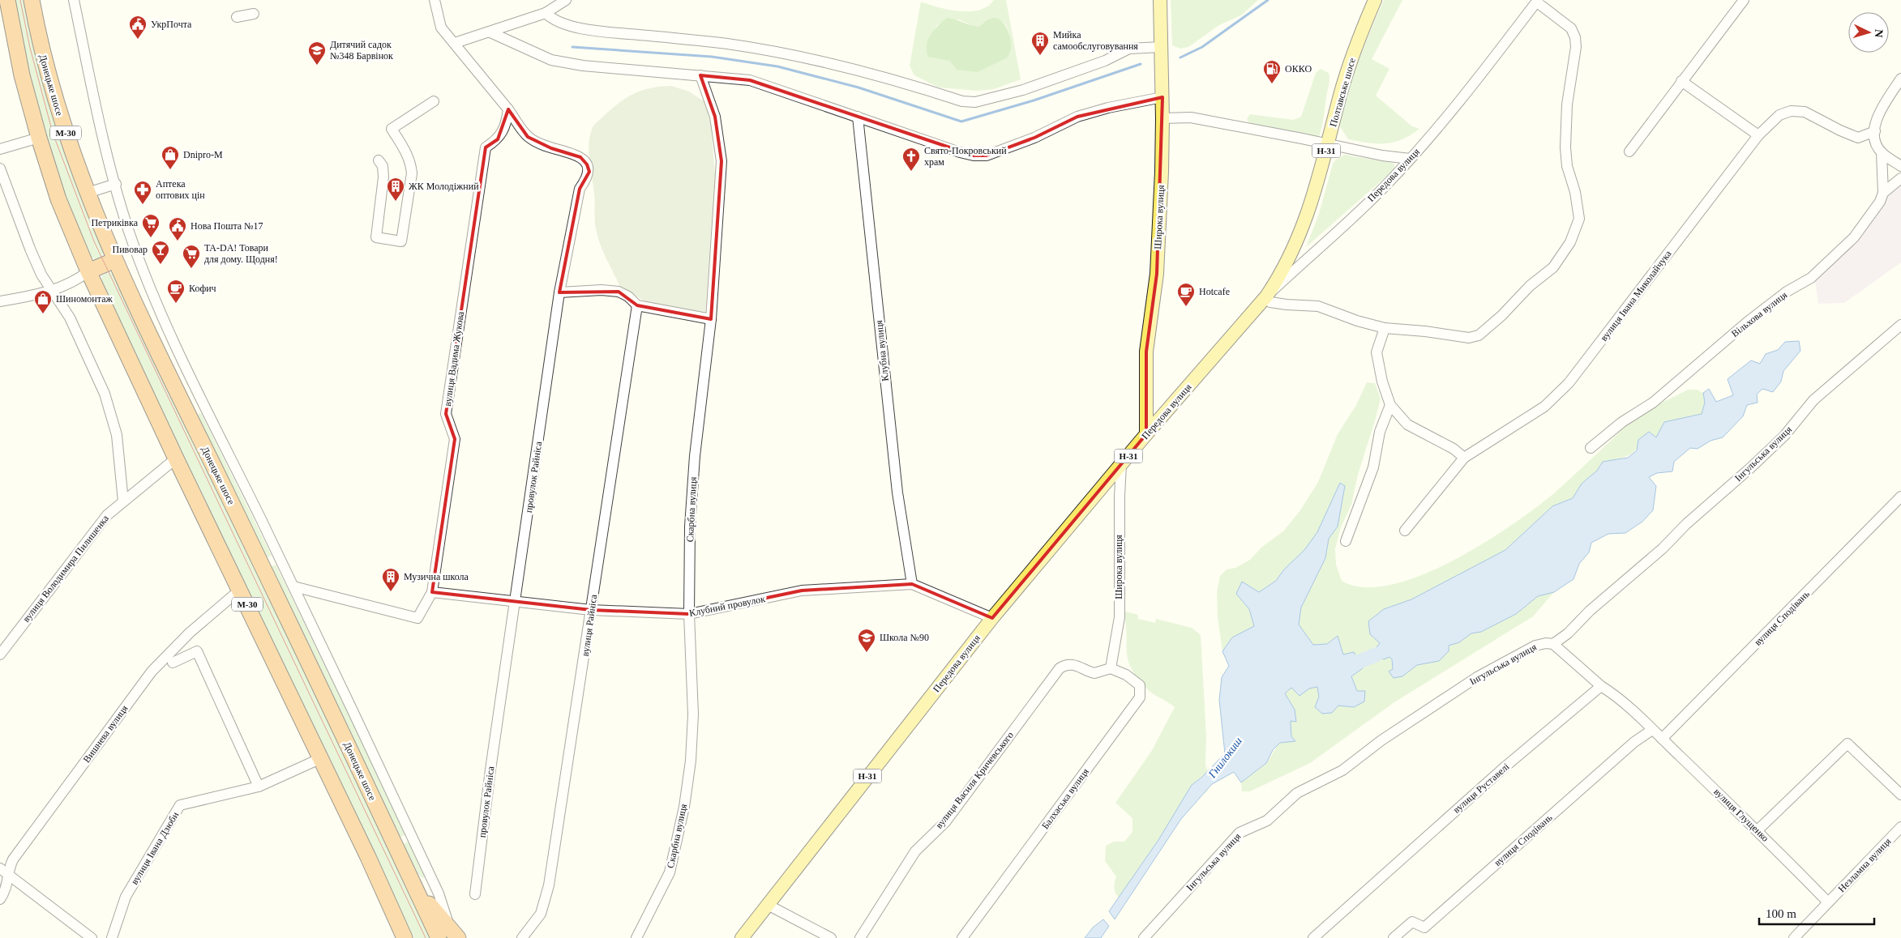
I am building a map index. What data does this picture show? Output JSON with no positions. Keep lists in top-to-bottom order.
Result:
{
  "streets": {
    "highway": ["Донецьке шосе", "М-30"],
    "main road": [
      "Полтавське шосе",
      "Н-31",
      "Передова вулиця",
      "Широка вулиця"
    ],
    "street": [
      "вулиця Івана Миколайчука",
      "Вільхова вулиця",
      "Клубна вулиця",
      "вулиця Вадима Жукова",
      "Інгульська вулиця",
      "провулок Райніса",
      "Скарбна вулиця",
      "вулиця Володимира Пилишенка",
      "Клубний провулок",
      "вулиця Сподівань",
      "вулиця Райніса",
      "Вишнева вулиця",
      "вулиця Василя Кричевського",
      "вулиця Руставелі",
      "Балхаська вулиця",
      "вулиця Глущенко",
      "вулиця Івана Дзюби",
      "Незламна вулиця"
    ]
  },
  "crossings": [
    ["Полтавське шосе", "Передова вулиця"],
    ["М-30", "вулиця Володимира Пилишенка"],
    ["М-30", "Вишнева вулиця"],
    ["М-30", "вулиця Івана Дзюби"],
    ["Передова вулиця", "Широка вулиця"],
    ["Передова вулиця", "Клубний провулок"],
    ["Широка вулиця", "вулиця Василя Кричевського"],
    ["Широка вулиця", "Балхаська вулиця"],
    ["Клубна вулиця", "Клубний провулок"],
    ["вулиця Вадима Жукова", "провулок Райніса"],
    ["вулиця Вадима Жукова", "Клубний провулок"],
    ["провулок Райніса", "Клубний провулок"],
    ["Скарбна вулиця", "Клубний провулок"],
    ["Клубний провулок", "вулиця Райніса"],
    ["вулиця Сподівань", "вулиця Глущенко"],
    ["вулиця Василя Кричевського", "Балхаська вулиця"],
    ["вулиця Глущенко", "Незламна вулиця"]
  ],
  "water": ["Гнилокиш"],
  "places": {
    "public building": ["УкрПочта", "Нова Пошта №17"],
    "building": ["Мийка самообслуговування", "ЖК Молодіжний", "Музична школа"],
    "school or university": ["Дитячий садок №348 Барвінок", "Школа №90"],
    "fuel station": ["ОККО"],
    "shop": ["Dnipro-M", "Шиномонтаж"],
    "church": ["Свято-Покровський храм"],
    "pharmacy": ["Аптека оптових цін"],
    "supermarket": ["Петриківка", "TA-DA! Товари для дому. Щодня!"],
    "bar": ["Пивовар"],
    "cafe": ["Кофич", "Hotcafe"]
  },
  "scale_bar": "100 m",
  "north": "right"
}
